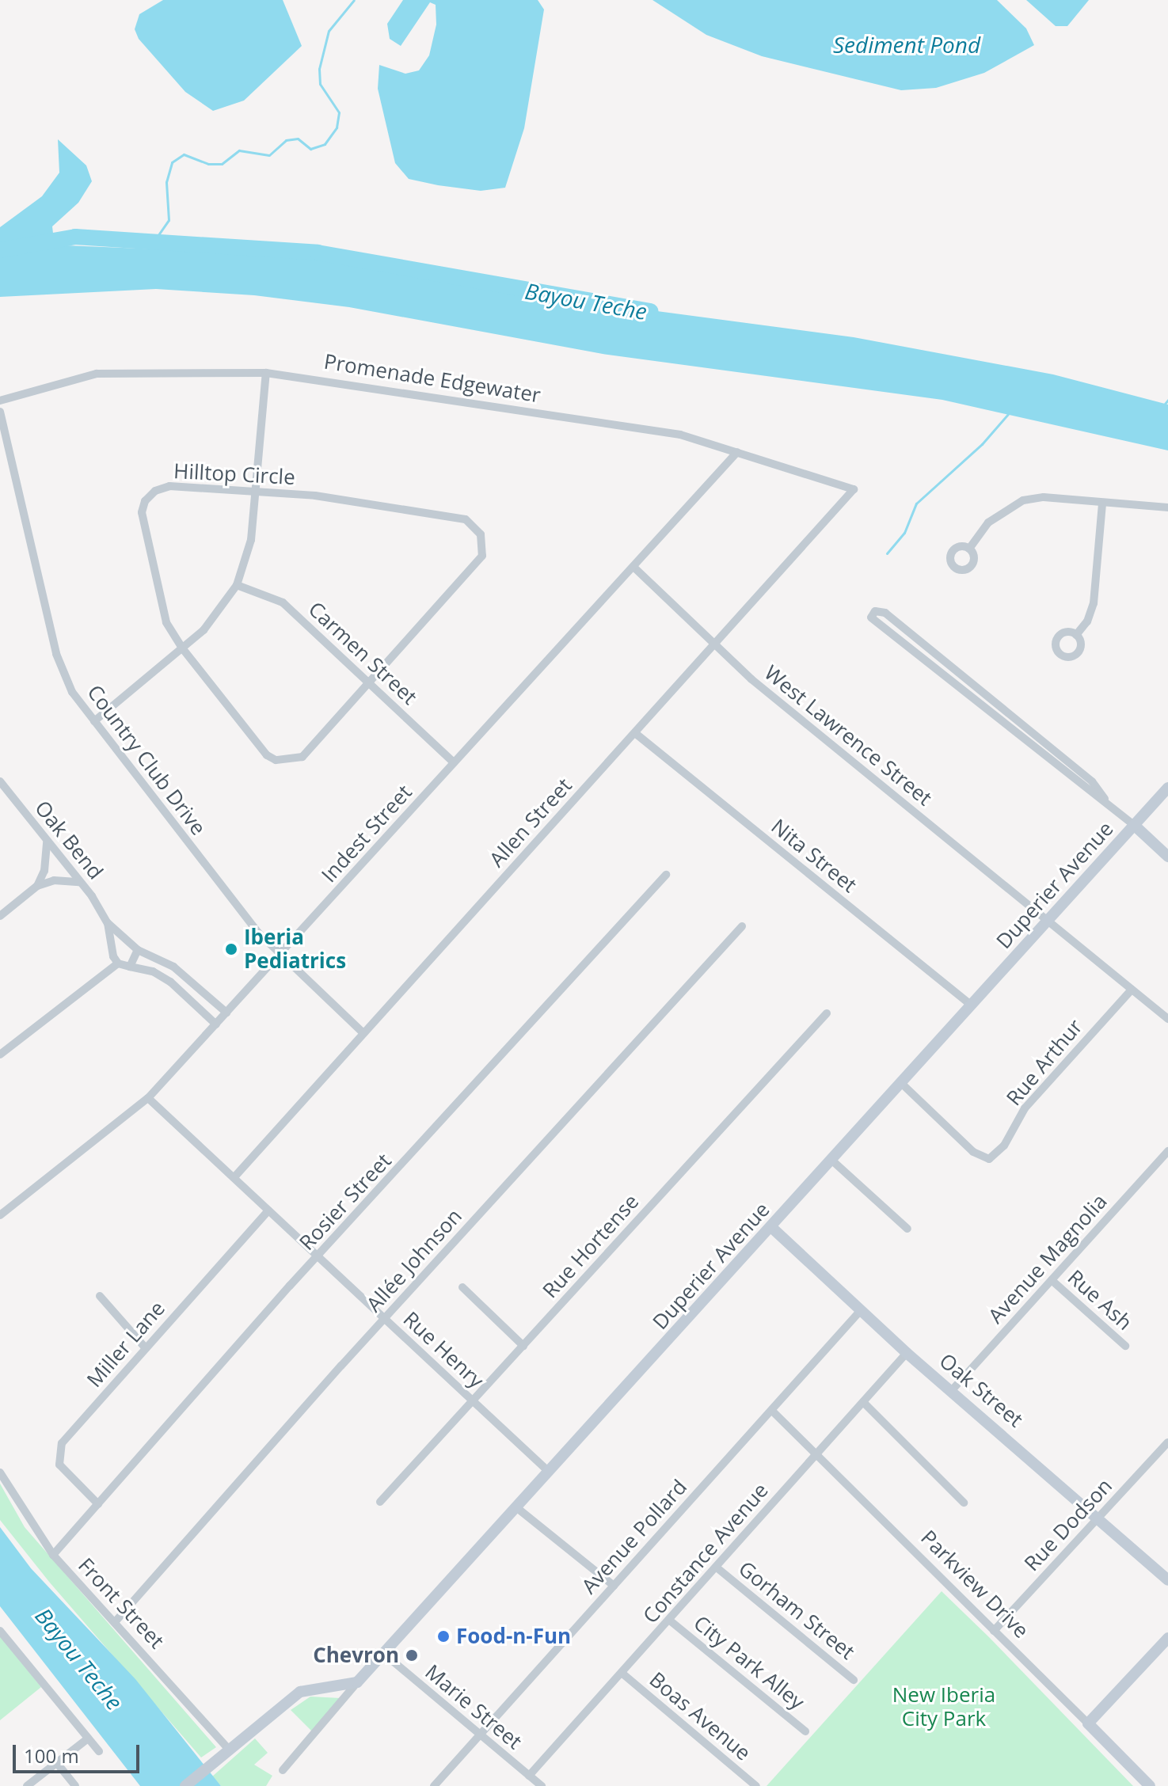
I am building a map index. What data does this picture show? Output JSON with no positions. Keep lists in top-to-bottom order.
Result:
{
  "streets": {
    "main road": ["Duperier Avenue", "Oak Street", "Parkview Drive"],
    "street": [
      "Promenade Edgewater",
      "Hilltop Circle",
      "Carmen Street",
      "West Lawrence Street",
      "Country Club Drive",
      "Allen Street",
      "Indest Street",
      "Oak Bend",
      "Nita Street",
      "Rue Arthur",
      "Rosier Street",
      "Rue Hortense",
      "Avenue Magnolia",
      "Allée Johnson",
      "Rue Ash",
      "Miller Lane",
      "Rue Henry",
      "Rue Dodson",
      "Avenue Pollard",
      "Constance Avenue",
      "Front Street",
      "Gorham Street",
      "City Park Alley",
      "Marie Street",
      "Boas Avenue"
    ]
  },
  "crossings": [
    ["Promenade Edgewater", "Allen Street"],
    ["Promenade Edgewater", "Indest Street"],
    ["Hilltop Circle", "Carmen Street"],
    ["Carmen Street", "Indest Street"],
    ["West Lawrence Street", "Allen Street"],
    ["West Lawrence Street", "Indest Street"],
    ["West Lawrence Street", "Duperier Avenue"],
    ["West Lawrence Street", "Rue Arthur"],
    ["Country Club Drive", "Allen Street"],
    ["Country Club Drive", "Indest Street"],
    ["Allen Street", "Nita Street"],
    ["Allen Street", "Rue Henry"],
    ["Indest Street", "Oak Bend"],
    ["Indest Street", "Rue Henry"],
    ["Nita Street", "Duperier Avenue"],
    ["Duperier Avenue", "Rue Arthur"],
    ["Duperier Avenue", "Rue Henry"],
    ["Duperier Avenue", "Oak Street"],
    ["Duperier Avenue", "Marie Street"],
    ["Rosier Street", "Miller Lane"],
    ["Rosier Street", "Rue Henry"],
    ["Rosier Street", "Front Street"],
    ["Rue Hortense", "Rue Henry"],
    ["Avenue Magnolia", "Rue Ash"],
    ["Avenue Magnolia", "Oak Street"],
    ["Allée Johnson", "Rue Henry"],
    ["Allée Johnson", "Front Street"],
    ["Miller Lane", "Rue Henry"],
    ["Oak Street", "Rue Dodson"],
    ["Oak Street", "Avenue Pollard"],
    ["Oak Street", "Constance Avenue"],
    ["Rue Dodson", "Parkview Drive"],
    ["Avenue Pollard", "Parkview Drive"],
    ["Avenue Pollard", "Marie Street"],
    ["Constance Avenue", "Parkview Drive"],
    ["Constance Avenue", "Gorham Street"],
    ["Constance Avenue", "City Park Alley"],
    ["Constance Avenue", "Marie Street"],
    ["Constance Avenue", "Boas Avenue"]
  ],
  "water": ["Sediment Pond", "Bayou Teche"],
  "parks": ["New Iberia City Park"],
  "places": ["Iberia Pediatrics", "Food-n-Fun", "Chevron"],
  "scale_bar": "100 m"
}
